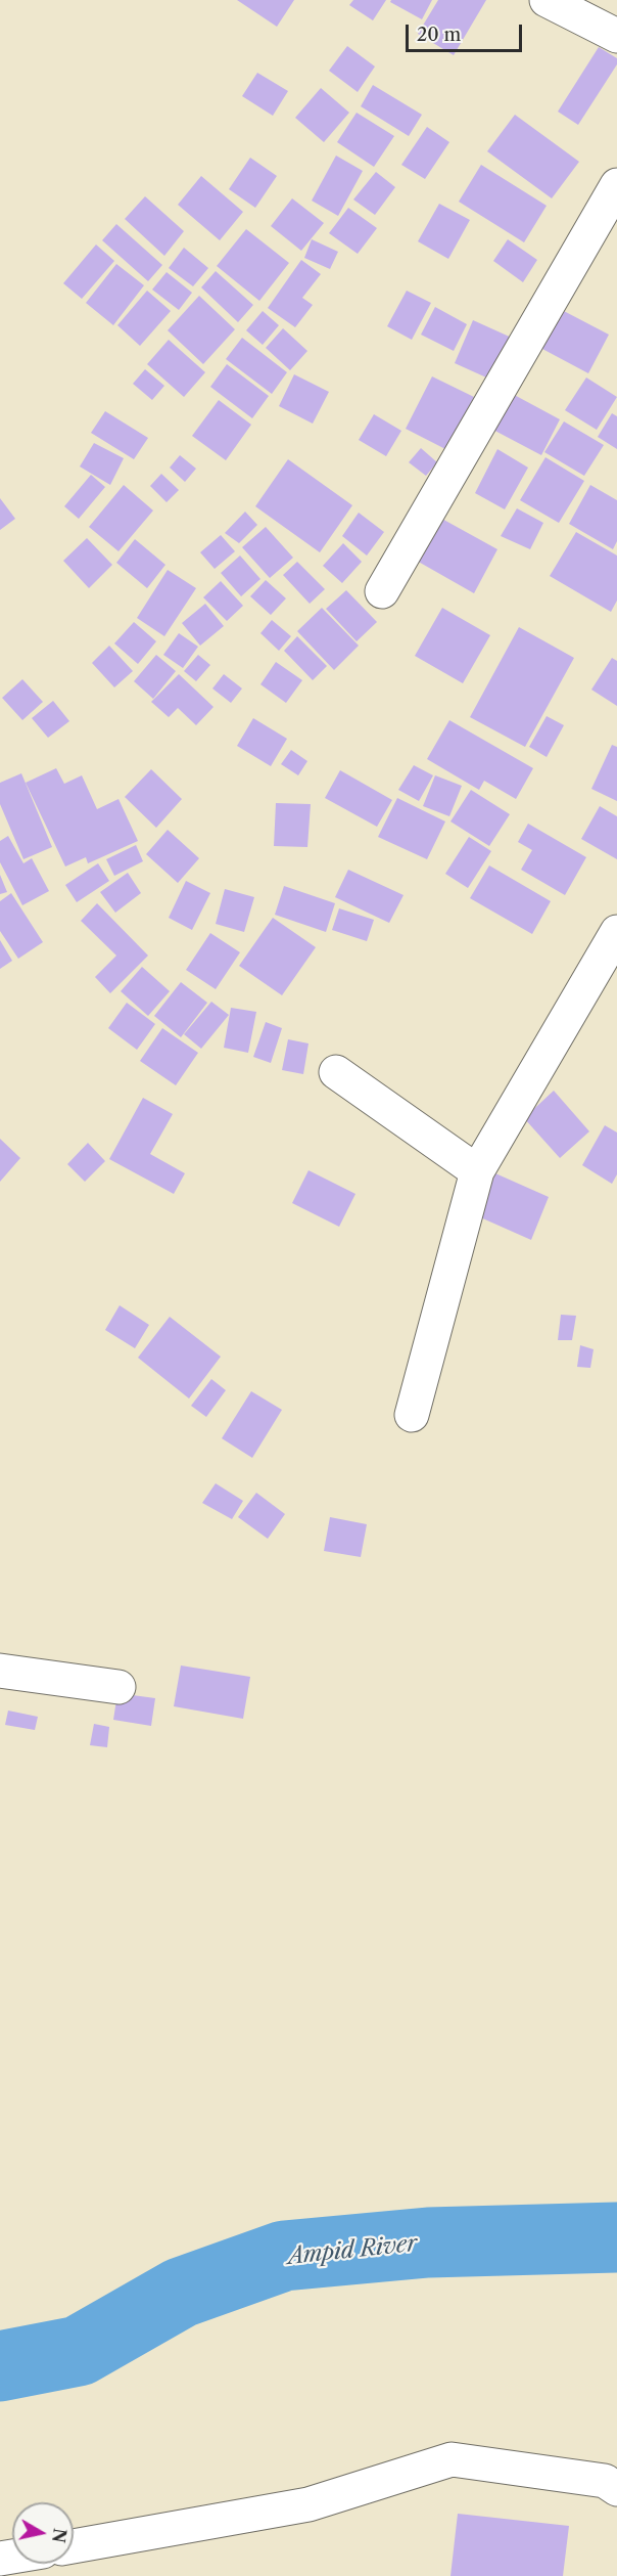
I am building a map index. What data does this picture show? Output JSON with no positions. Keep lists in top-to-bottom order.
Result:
{
  "water": ["Ampid River"],
  "scale_bar": "20 m",
  "north": "right"
}
